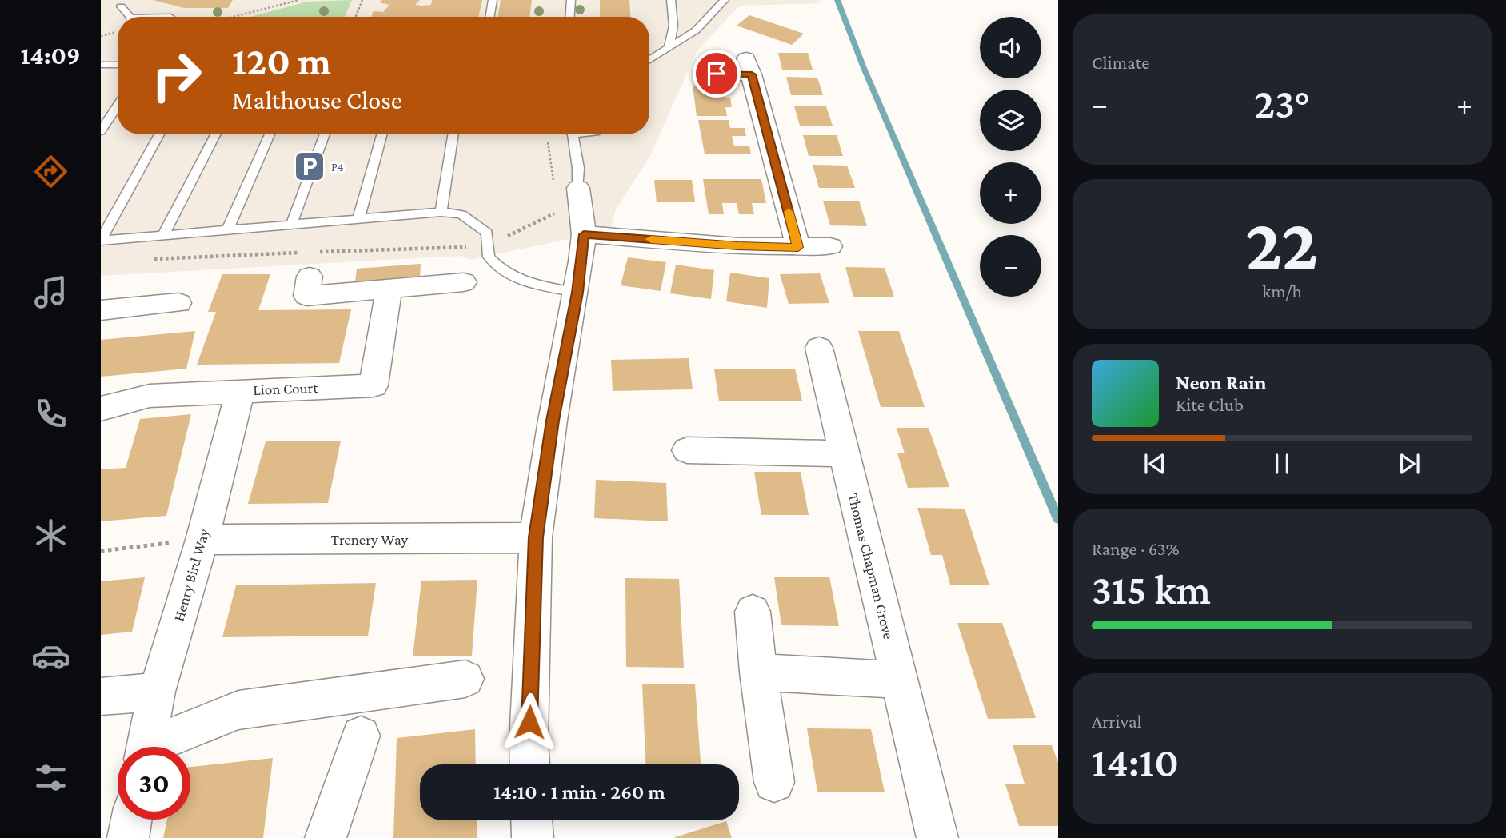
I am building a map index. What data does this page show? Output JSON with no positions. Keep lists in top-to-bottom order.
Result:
{
  "streets": {
    "street": [
      "Lion Court",
      "Trenery Way",
      "Thomas Chapman Grove",
      "Henry Bird Way"
    ]
  },
  "crossings": [
    ["Lion Court", "Henry Bird Way"],
    ["Trenery Way", "Henry Bird Way"]
  ],
  "places": {
    "parking": ["P4"]
  },
  "page": {
    "tabs": "14:09",
    "tile": [
      "Climate",
      ["22", "km/h"],
      ["Range · 63%", "315 km"],
      ["Arrival", "14:10"]
    ],
    "map_buttons": ["+", "−"],
    "turn": ["120 m", "Malthouse Close"],
    "heat": ["−", "23°", "+"],
    "song": ["Neon Rain", "Kite Club"],
    "limit": "30",
    "trip": "14:10 · 1 min · 260 m"
  }
}
